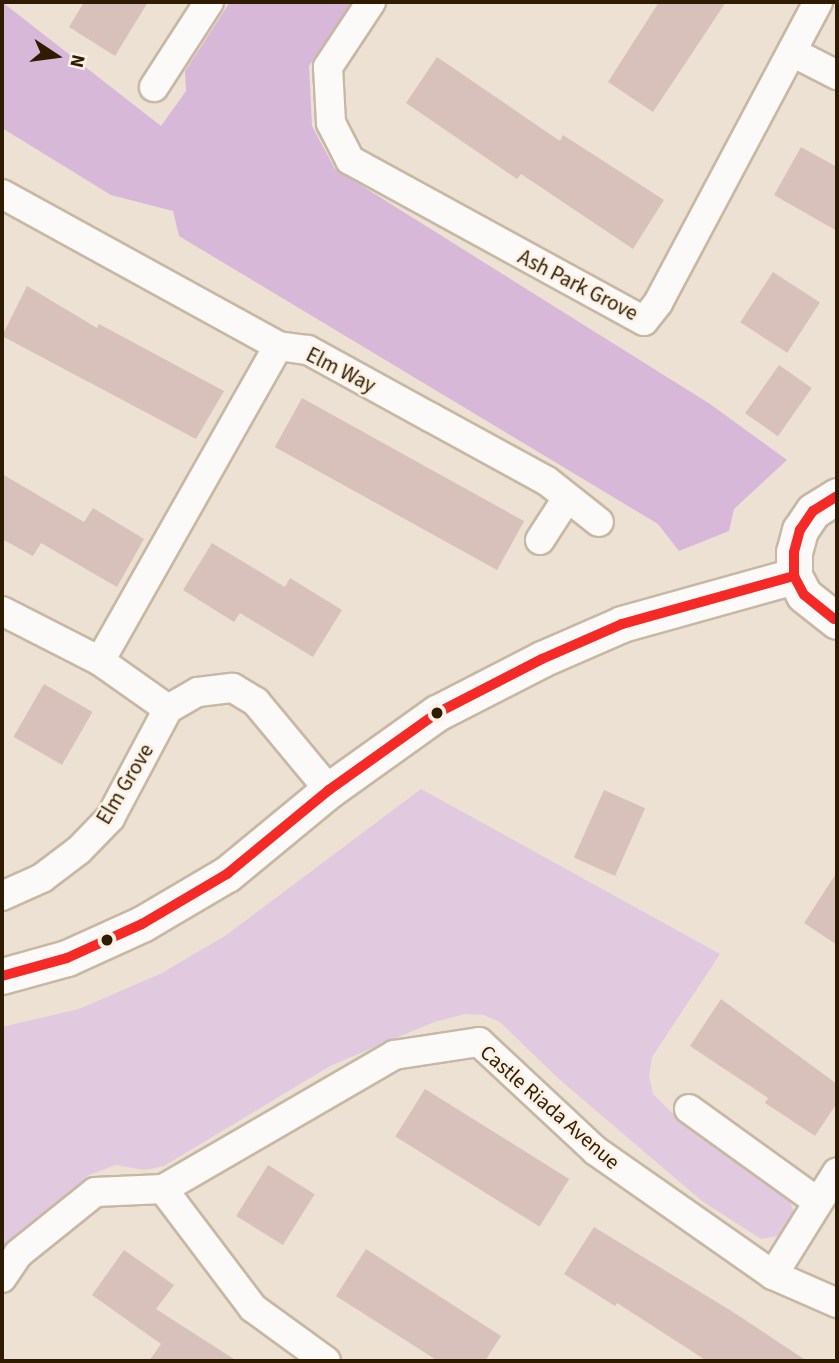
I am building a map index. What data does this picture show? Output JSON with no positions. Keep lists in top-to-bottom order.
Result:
{
  "streets": {
    "street": [
      "Ash Park Grove",
      "Elm Way",
      "Elm Grove",
      "Castle Riada Avenue"
    ]
  },
  "north": "right"
}
